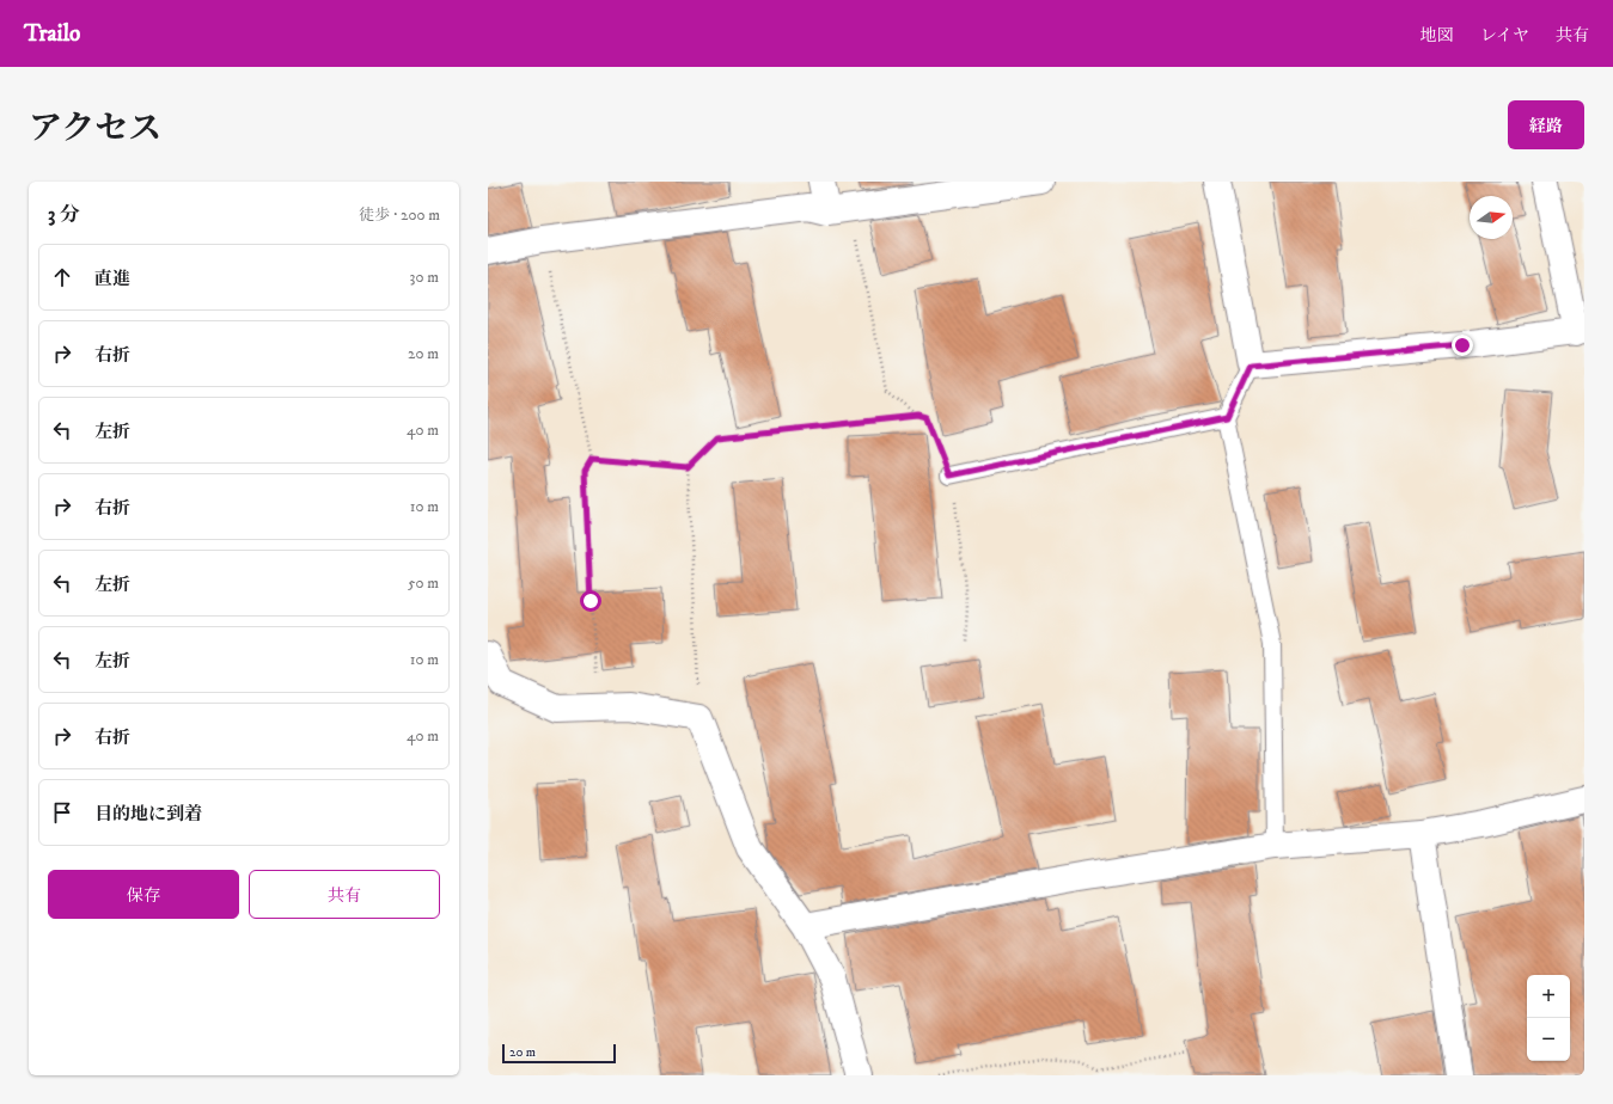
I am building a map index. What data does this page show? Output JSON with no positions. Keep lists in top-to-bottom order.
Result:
{
  "scale_bar": "20 m",
  "north": "right",
  "page": {
    "header": "Trailo",
    "nav": ["地図", "レイヤ", "共有"],
    "title": "アクセス",
    "buttons": [
      "経路",
      ["保存", "共有"]
    ],
    "heading": ["3 分", "徒歩 · 200 m"],
    "list": [
      ["直進", "30 m"],
      ["右折", "20 m"],
      ["左折", "40 m"],
      ["右折", "10 m"],
      ["左折", "50 m"],
      ["左折", "10 m"],
      ["右折", "40 m"],
      "目的地に到着"
    ],
    "map_buttons": ["+", "−"],
    "scale": "20 m"
  }
}
